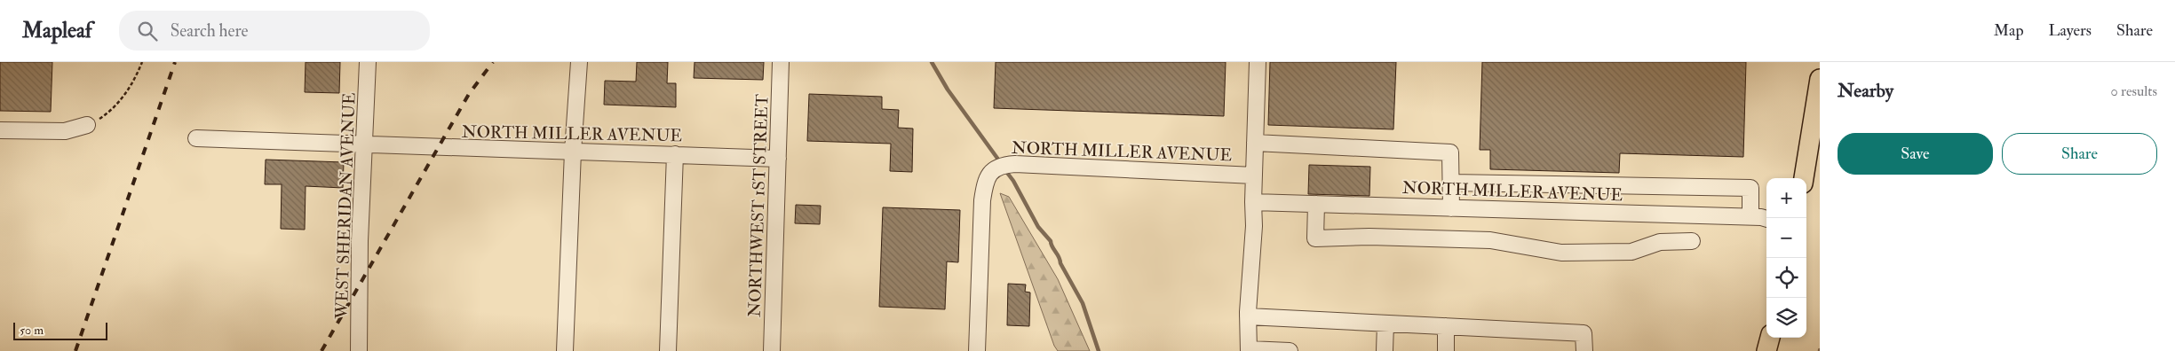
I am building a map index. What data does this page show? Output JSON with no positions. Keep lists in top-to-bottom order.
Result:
{
  "streets": {
    "street": ["NORTH MILLER AVENUE", "WEST SHERIDAN AVENUE", "NORTHWEST 1ST STREET"]
  },
  "crossings": [
    ["NORTH MILLER AVENUE", "WEST SHERIDAN AVENUE"],
    ["NORTH MILLER AVENUE", "NORTHWEST 1ST STREET"]
  ],
  "scale_bar": "50 m",
  "page": {
    "header": "Mapleaf",
    "search": "Search here",
    "nav": ["Map", "Layers", "Share"],
    "heading": ["Nearby", "0 results"],
    "buttons": ["Save", "Share"],
    "map_buttons": ["+", "−"],
    "scale": "50 m"
  }
}
